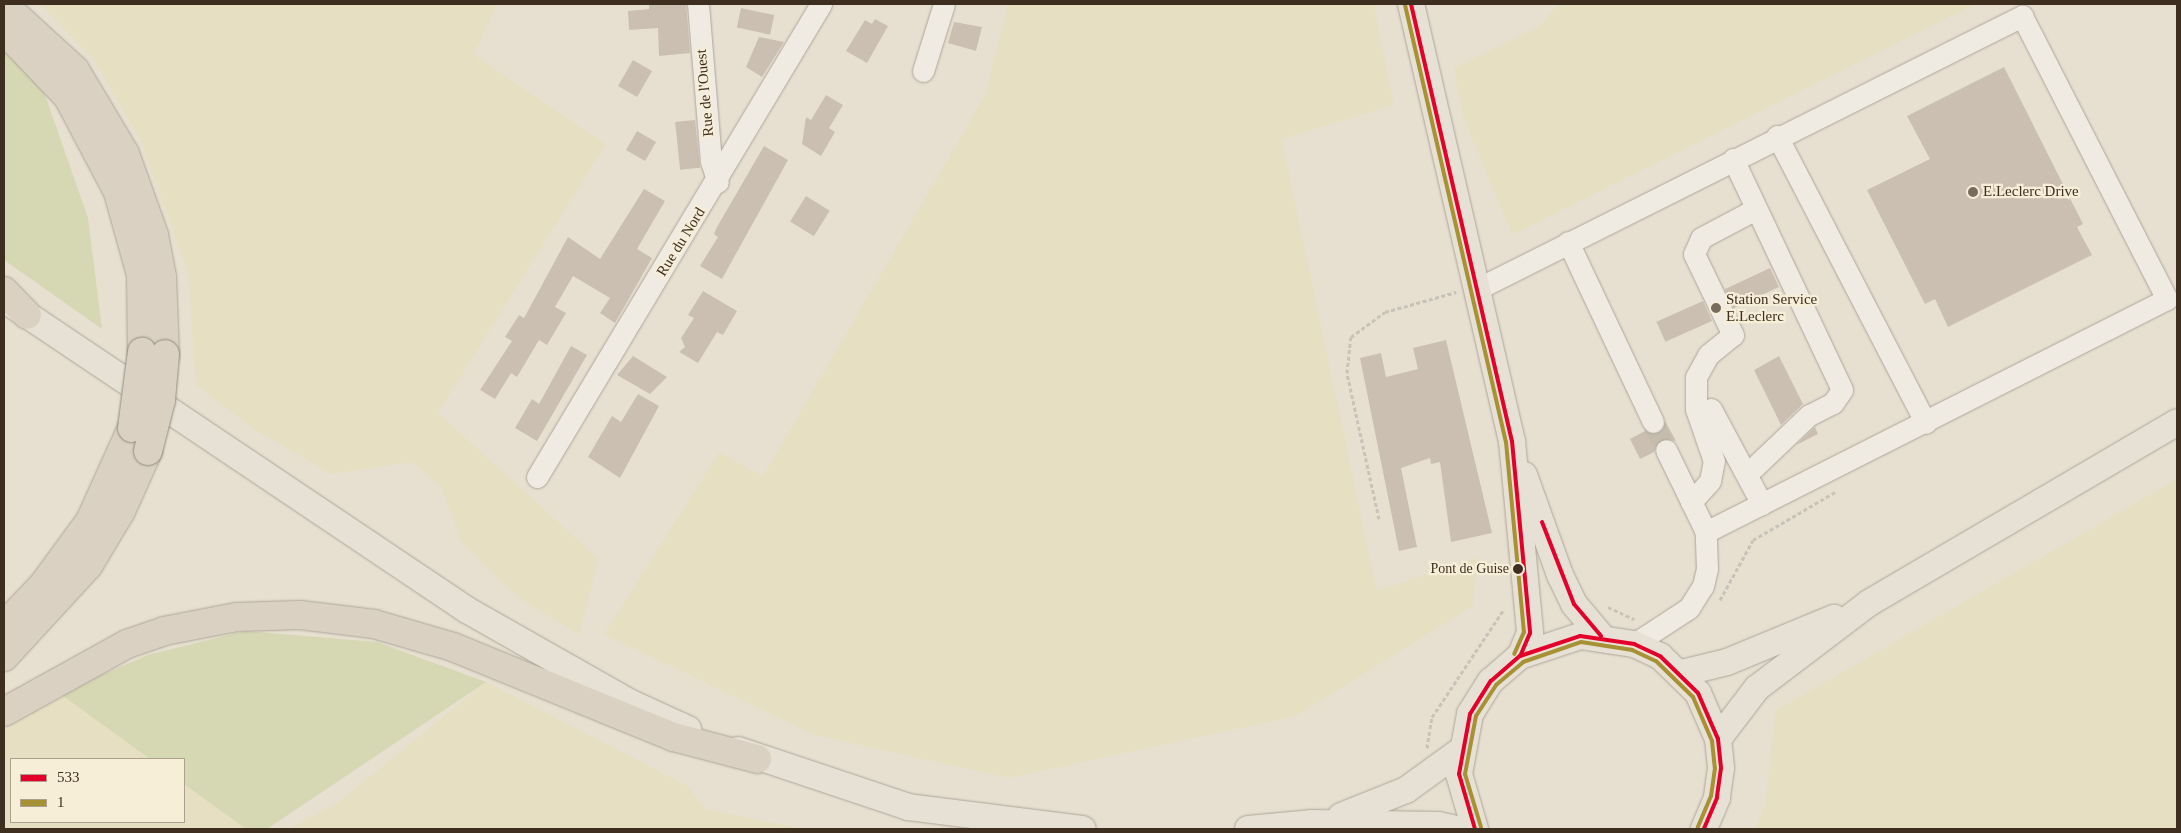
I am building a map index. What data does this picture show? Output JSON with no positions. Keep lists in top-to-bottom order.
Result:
{
  "streets": {
    "street": ["Rue de l'Ouest", "Rue du Nord"]
  },
  "crossings": [
    ["Rue de l'Ouest", "Rue du Nord"]
  ],
  "places": ["E.Leclerc Drive", "Station Service E.Leclerc", "Pont de Guise"],
  "lines": ["transit line 533", "transit line 1"],
  "legend": ["533", "1"]
}
